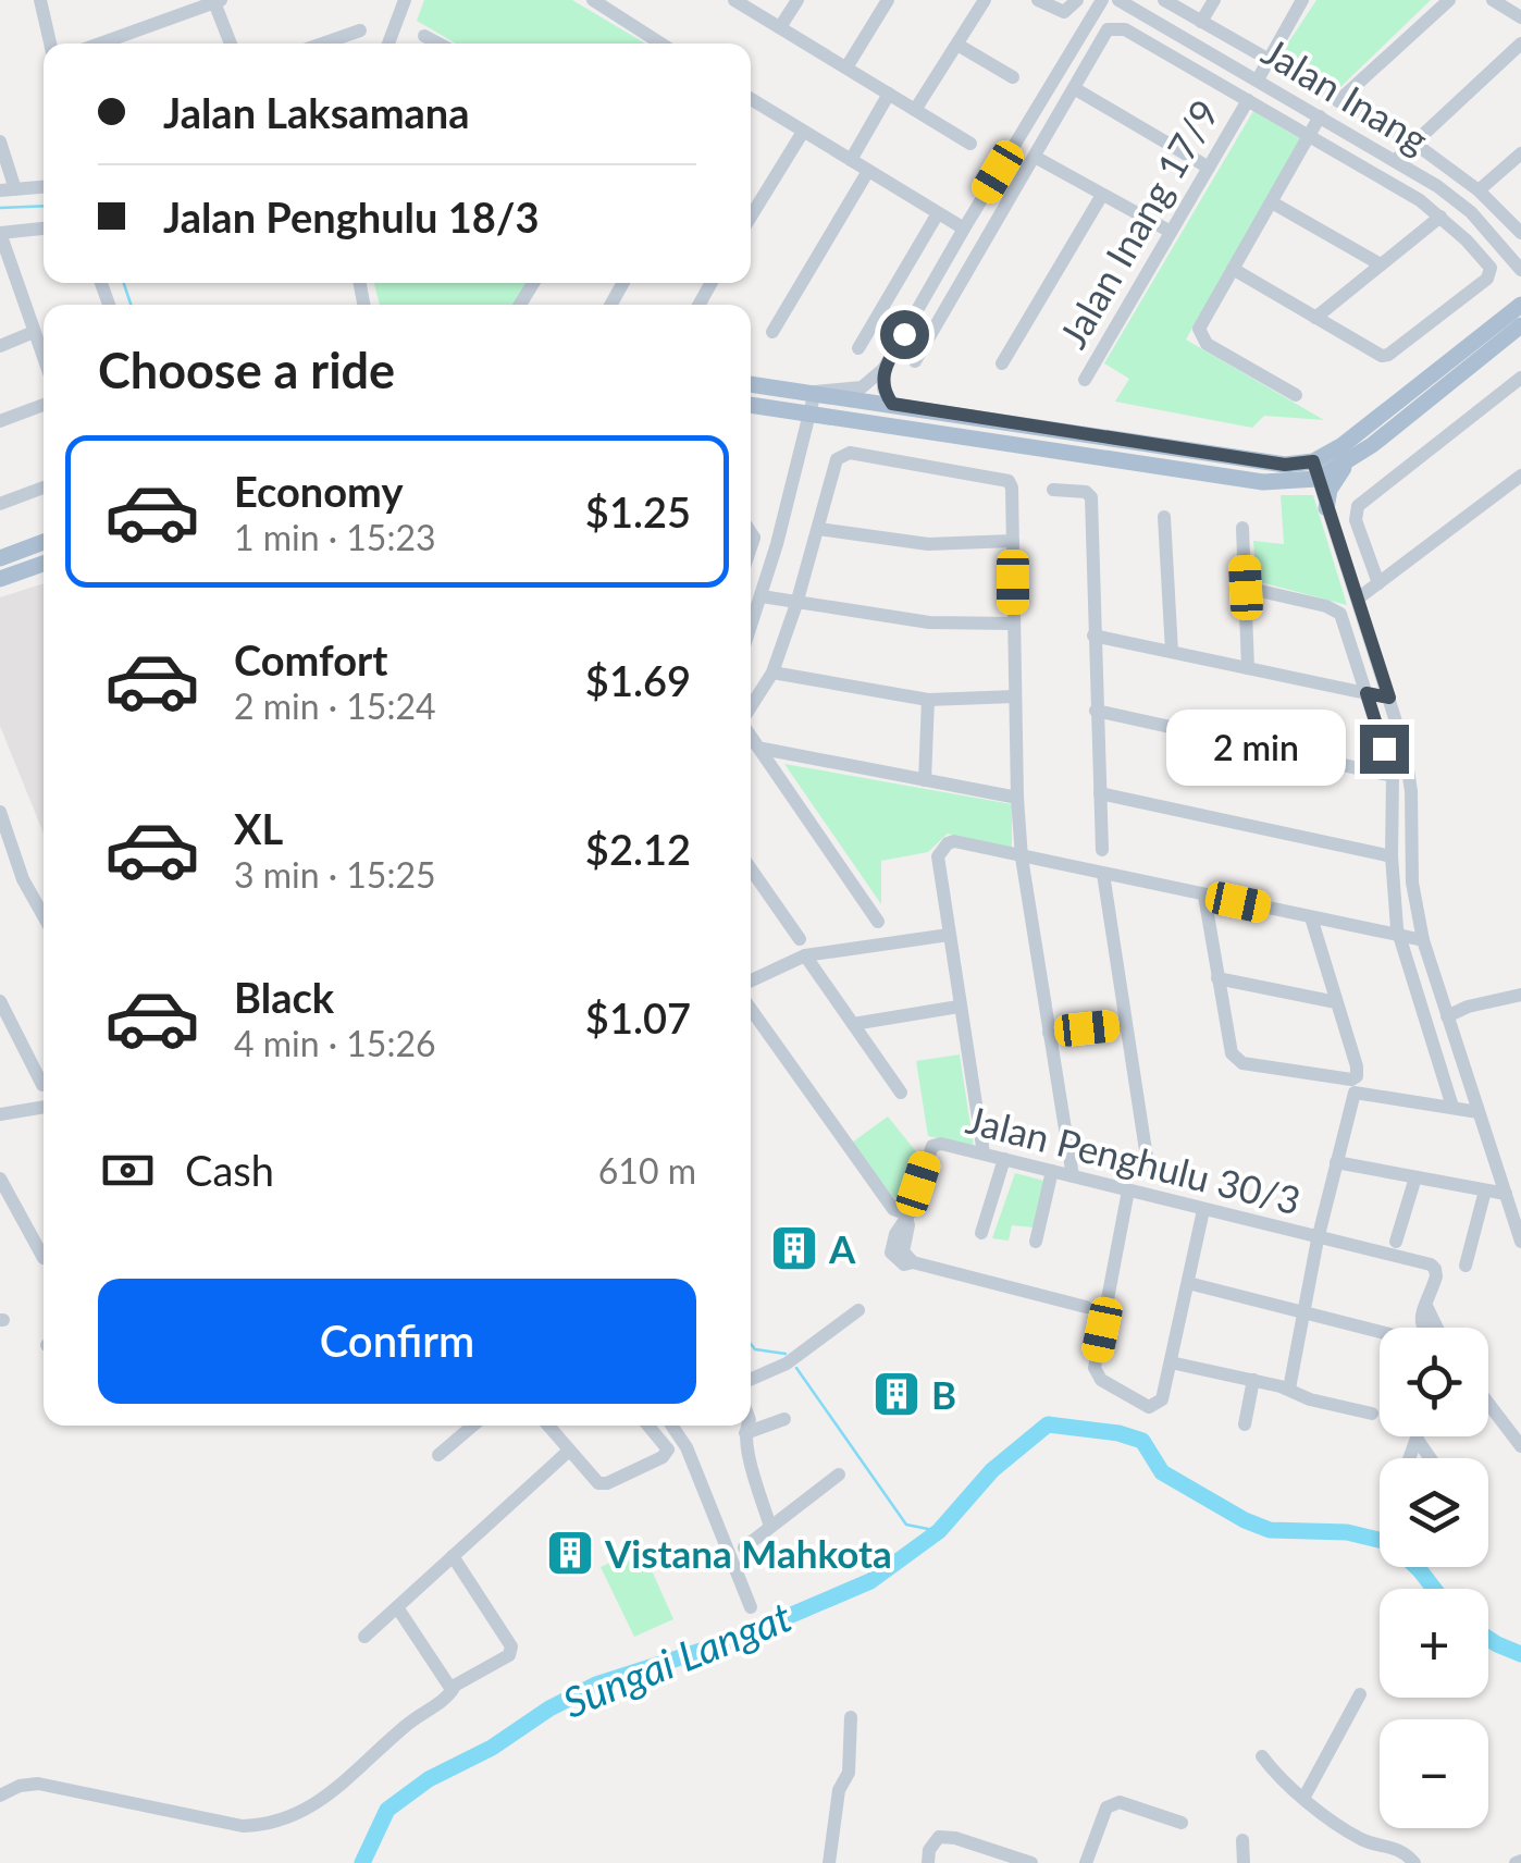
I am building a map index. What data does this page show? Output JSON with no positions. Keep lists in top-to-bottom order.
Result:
{
  "streets": {
    "street": ["Jalan Inang", "Jalan Inang 17/9", "Jalan Penghulu 30/3"]
  },
  "water": ["Sungai Langat"],
  "places": {
    "building": ["A", "B", "Vistana Mahkota"]
  },
  "page": {
    "banner": ["Jalan Laksamana", "Jalan Penghulu 18/3"],
    "heading": "Choose a ride",
    "list": [
      {
        "name": "Economy",
        "note": "1 min · 15:23",
        "value": "$1.25"
      },
      {
        "name": "Comfort",
        "note": "2 min · 15:24",
        "value": "$1.69"
      },
      {
        "name": "XL",
        "note": "3 min · 15:25",
        "value": "$2.12"
      },
      {
        "name": "Black",
        "note": "4 min · 15:26",
        "value": "$1.07"
      }
    ],
    "bubble": "2 min",
    "pay": ["Cash", "610 m"],
    "buttons": "Confirm",
    "map_buttons": ["+", "−"]
  }
}
